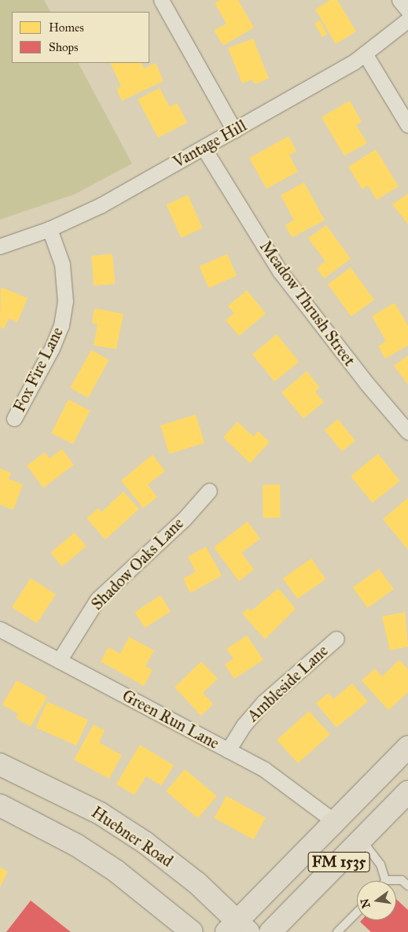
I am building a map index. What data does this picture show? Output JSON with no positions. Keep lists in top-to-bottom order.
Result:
{
  "streets": {
    "main road": ["Huebner Road", "FM 1535"],
    "street": [
      "Vantage Hill",
      "Meadow Thrush Street",
      "Fox Fire Lane",
      "Shadow Oaks Lane",
      "Ambleside Lane",
      "Green Run Lane"
    ]
  },
  "crossings": [
    ["Vantage Hill", "Meadow Thrush Street"],
    ["Vantage Hill", "Fox Fire Lane"],
    ["Shadow Oaks Lane", "Green Run Lane"],
    ["Ambleside Lane", "Green Run Lane"],
    ["Green Run Lane", "FM 1535"],
    ["Huebner Road", "FM 1535"]
  ],
  "legend": ["Homes", "Shops"],
  "north": "left"
}
